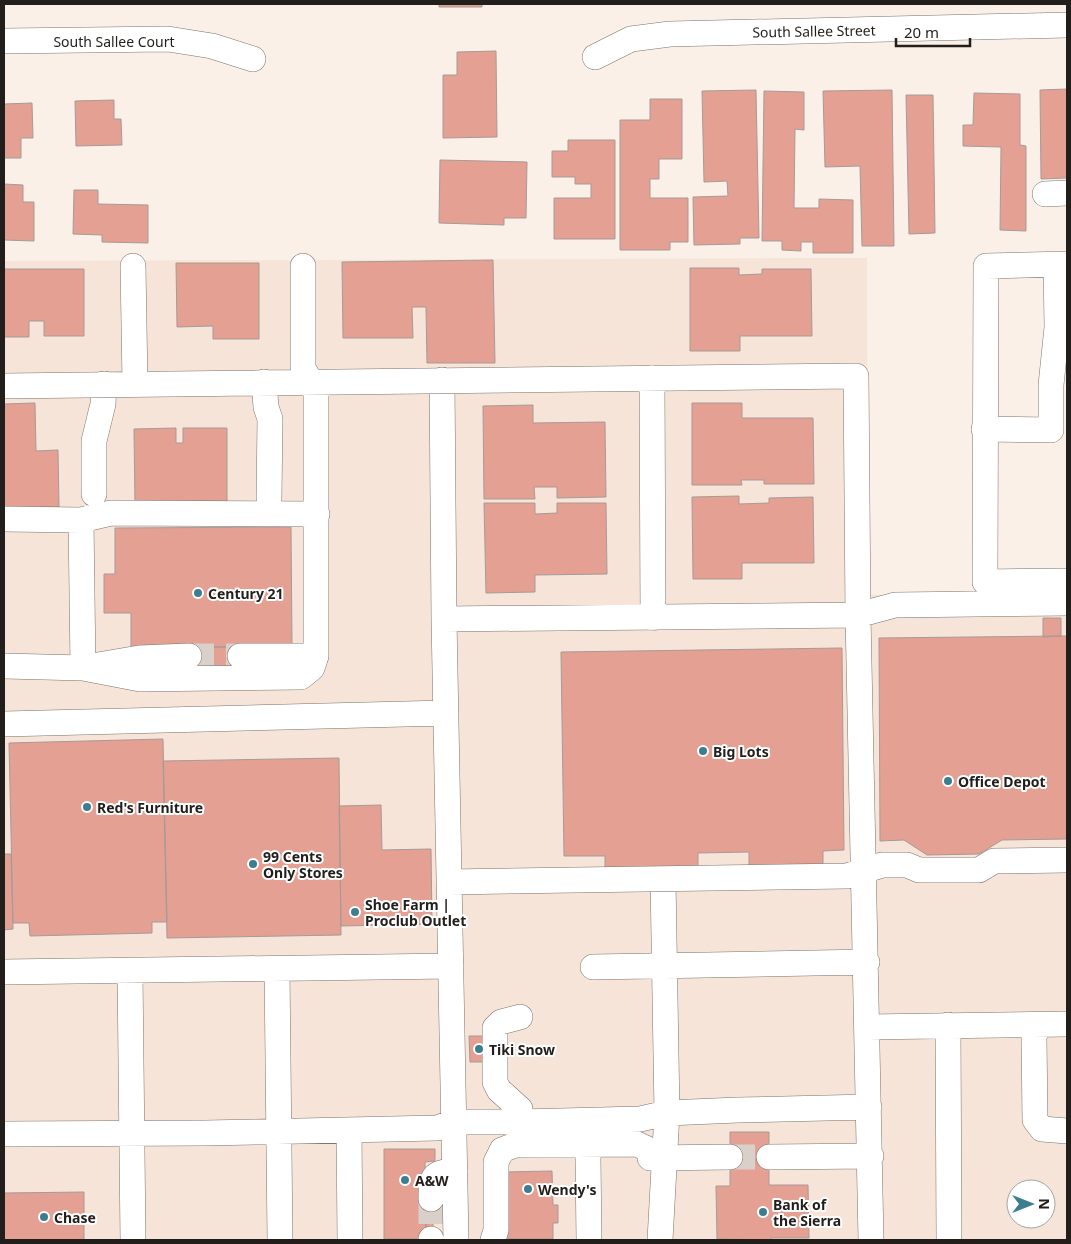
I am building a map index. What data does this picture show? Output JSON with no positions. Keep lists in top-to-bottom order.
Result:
{
  "streets": {
    "street": ["South Sallee Street", "South Sallee Court"]
  },
  "places": [
    "Century 21",
    "Big Lots",
    "Office Depot",
    "Red's Furniture",
    "99 Cents Only Stores",
    "Shoe Farm | Proclub Outlet",
    "Tiki Snow",
    "A&W",
    "Wendy's",
    "Bank of the Sierra",
    "Chase"
  ],
  "scale_bar": "20 m",
  "north": "right"
}
